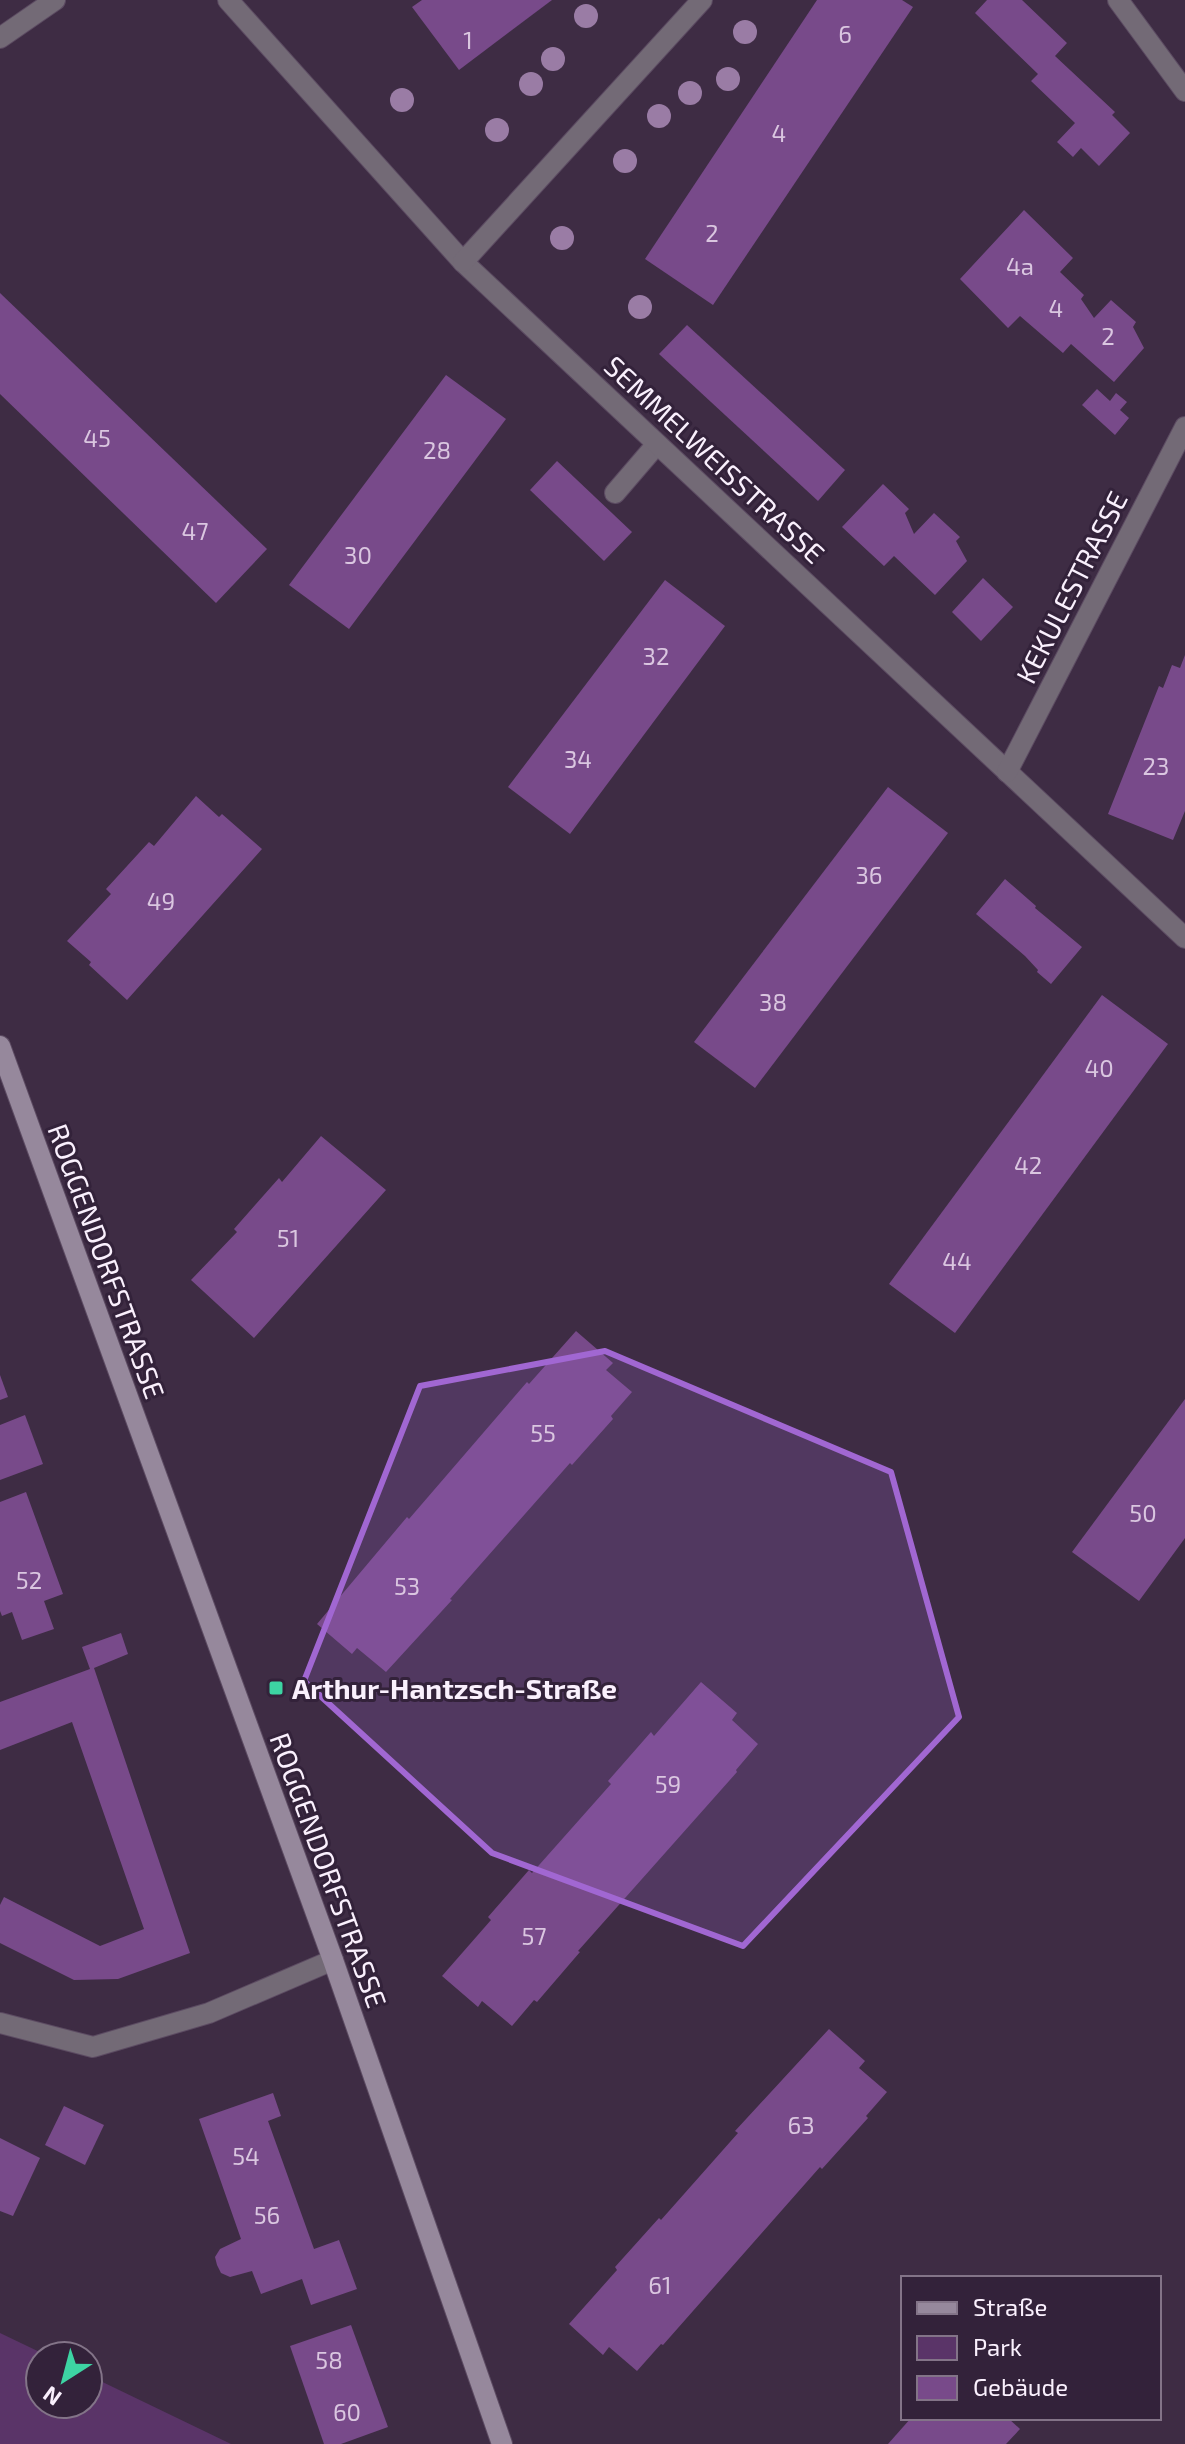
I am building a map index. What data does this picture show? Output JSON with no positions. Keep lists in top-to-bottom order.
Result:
{
  "streets": {
    "street": ["SEMMELWEISSTRASSE", "KEKULESTRASSE", "ROGGENDORFSTRASSE"]
  },
  "crossings": [
    ["SEMMELWEISSTRASSE", "KEKULESTRASSE"]
  ],
  "places": {
    "transit": ["Arthur-Hantzsch-Straße"]
  },
  "house_numbers": [
    "6",
    "1",
    "4",
    "2",
    "4a",
    "4",
    "2",
    "45",
    "28",
    "47",
    "30",
    "32",
    "34",
    "23",
    "36",
    "49",
    "38",
    "40",
    "42",
    "51",
    "44",
    "55",
    "50",
    "52",
    "53",
    "59",
    "57",
    "63",
    "54",
    "56",
    "61",
    "58",
    "60"
  ],
  "legend": ["Straße", "Park", "Gebäude"],
  "north": "bottom left"
}
